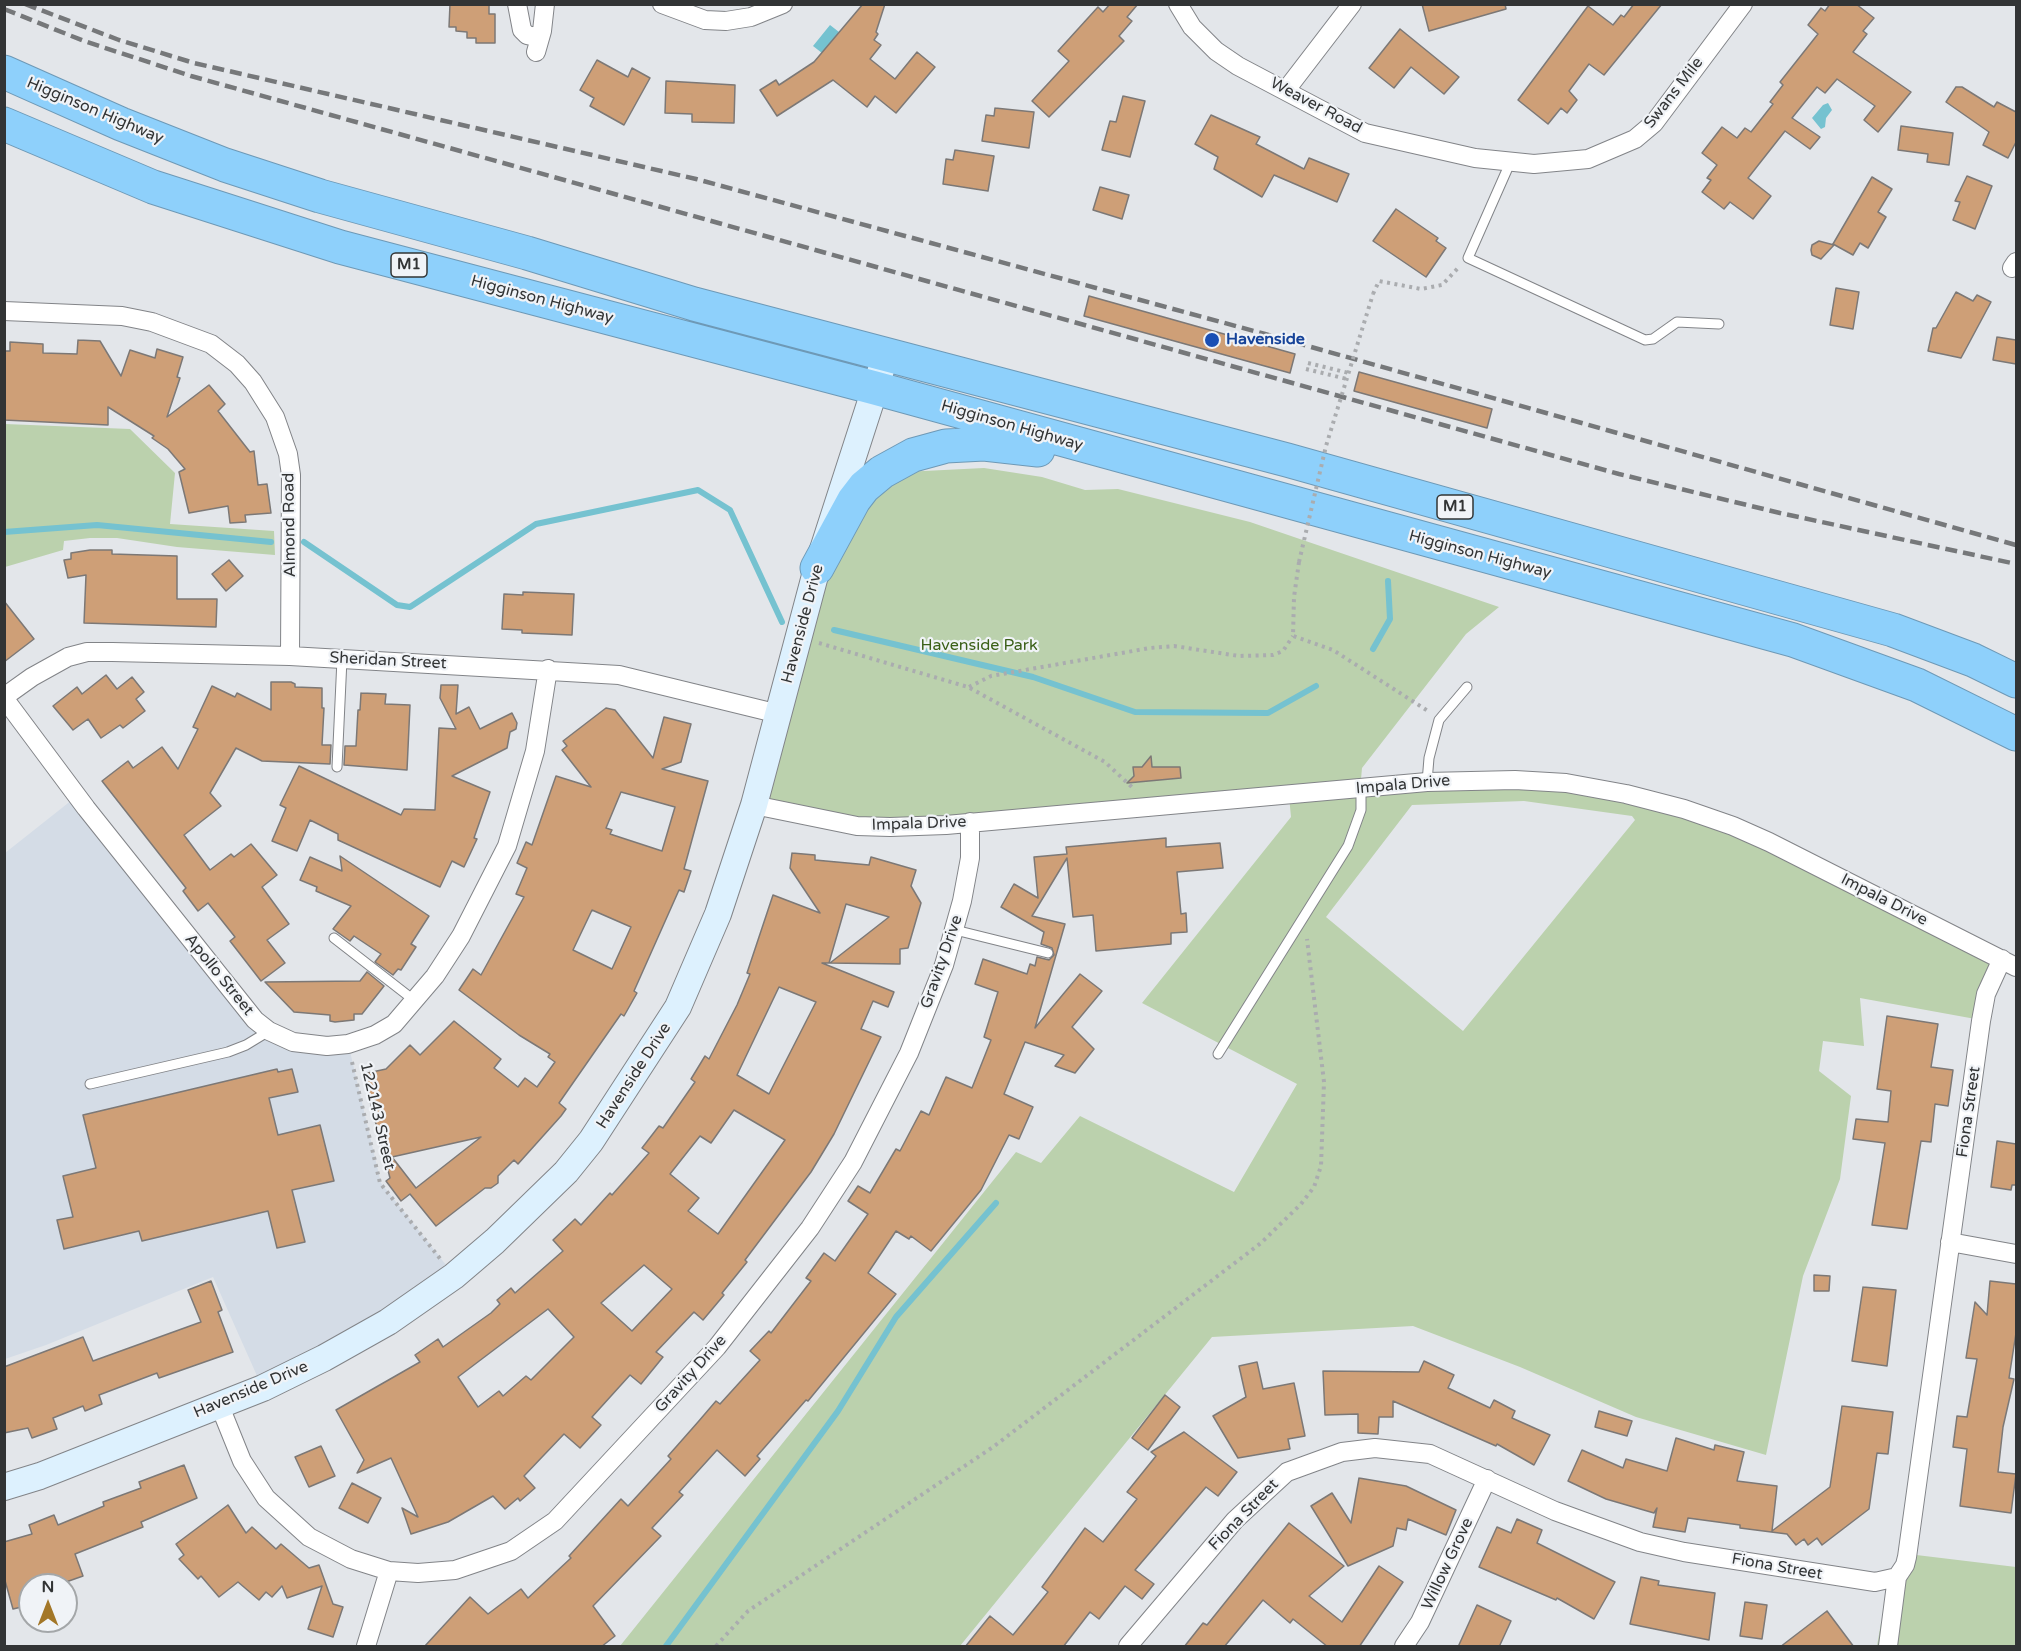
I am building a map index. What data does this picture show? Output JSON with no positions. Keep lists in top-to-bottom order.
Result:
{
  "streets": {
    "highway": ["Higginson Highway", "M1"],
    "street": [
      "Swans Mile",
      "Weaver Road",
      "Almond Road",
      "Havenside Drive",
      "Sheridan Street",
      "Impala Drive",
      "Gravity Drive",
      "Apollo Street",
      "Fiona Street",
      "Willow Grove"
    ],
    "path": ["122143 Street"]
  },
  "crossings": [
    ["Swans Mile", "Weaver Road"],
    ["Higginson Highway", "Havenside Drive"],
    ["Almond Road", "Sheridan Street"],
    ["Havenside Drive", "Sheridan Street"],
    ["Havenside Drive", "Impala Drive"],
    ["Havenside Drive", "Gravity Drive"],
    ["Havenside Drive", "122143 Street"],
    ["Sheridan Street", "Apollo Street"],
    ["Impala Drive", "Gravity Drive"],
    ["Impala Drive", "Fiona Street"],
    ["Apollo Street", "122143 Street"],
    ["Fiona Street", "Willow Grove"]
  ],
  "parks": ["Havenside Park"],
  "places": ["Havenside"],
  "north": "top"
}
